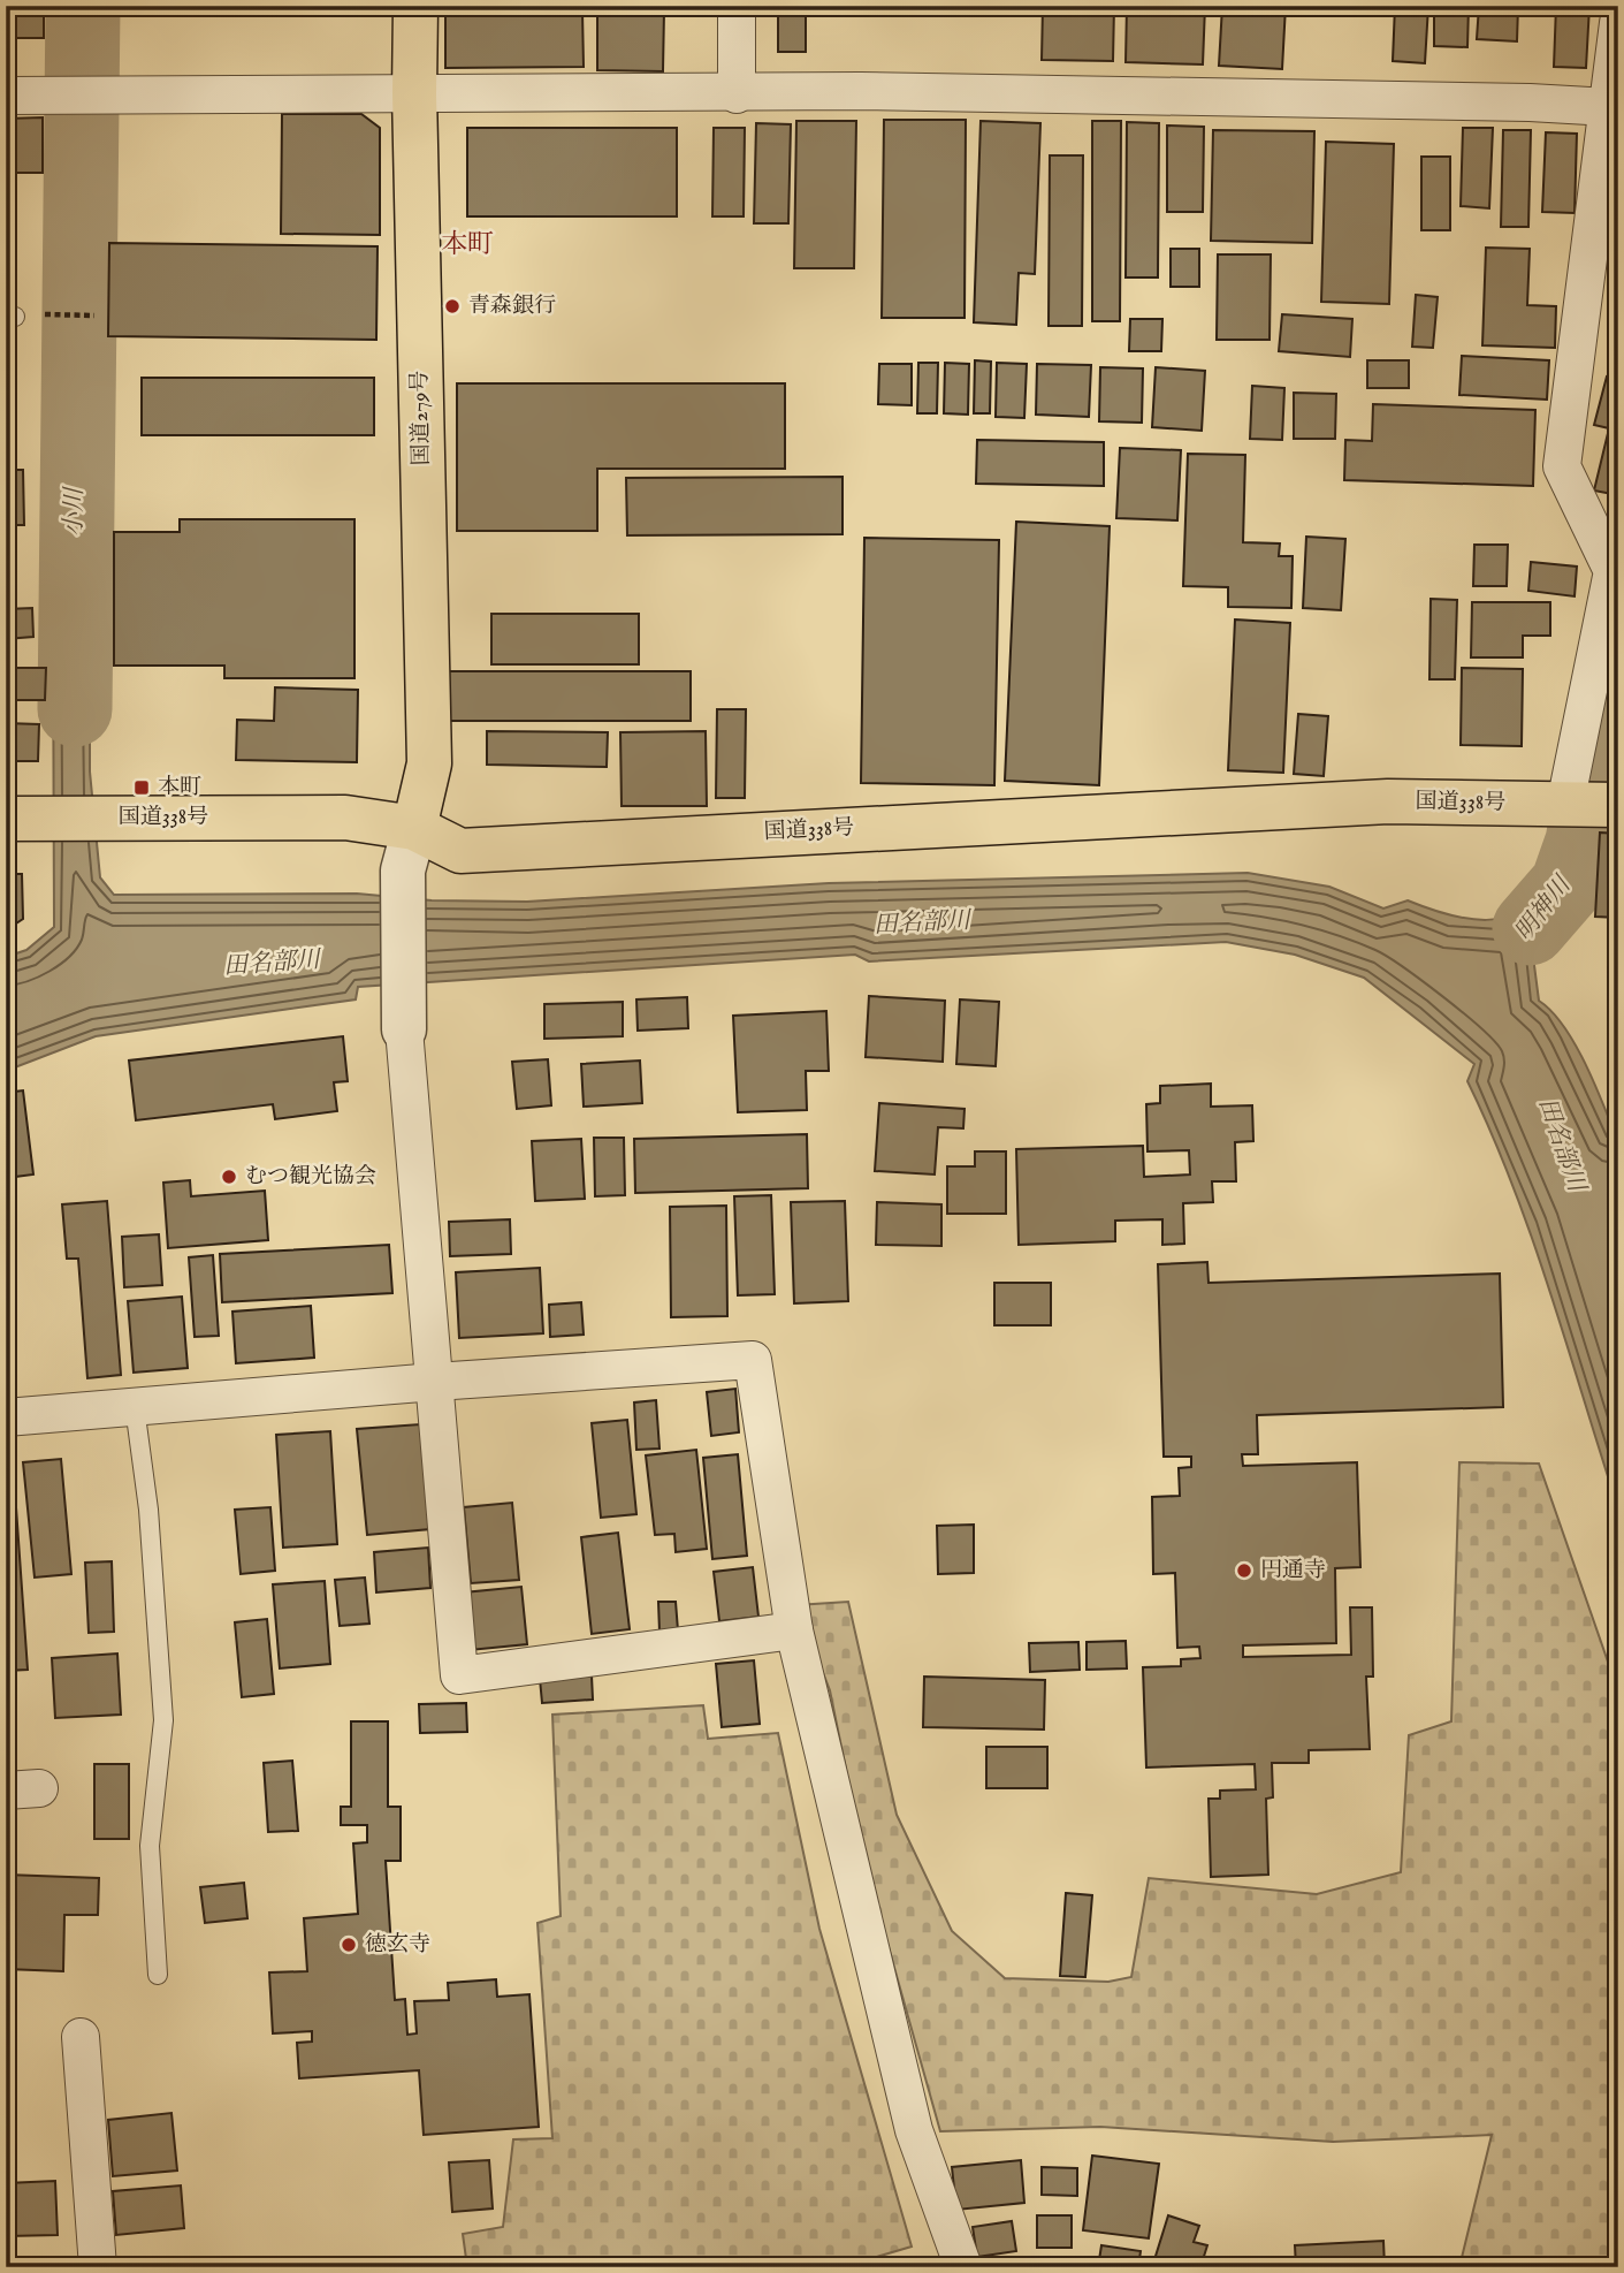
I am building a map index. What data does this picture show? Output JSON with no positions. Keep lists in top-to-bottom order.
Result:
{
  "streets": {
    "highway": ["国道279号", "国道338号"]
  },
  "crossings": [
    ["国道279号", "国道338号"]
  ],
  "districts": ["本町"],
  "water": ["小川", "明神川", "田名部川"],
  "places": {
    "other": [
      "青森銀行",
      "むつ観光協会",
      "円通寺",
      "徳玄寺"
    ],
    "transit": ["本町"]
  }
}
